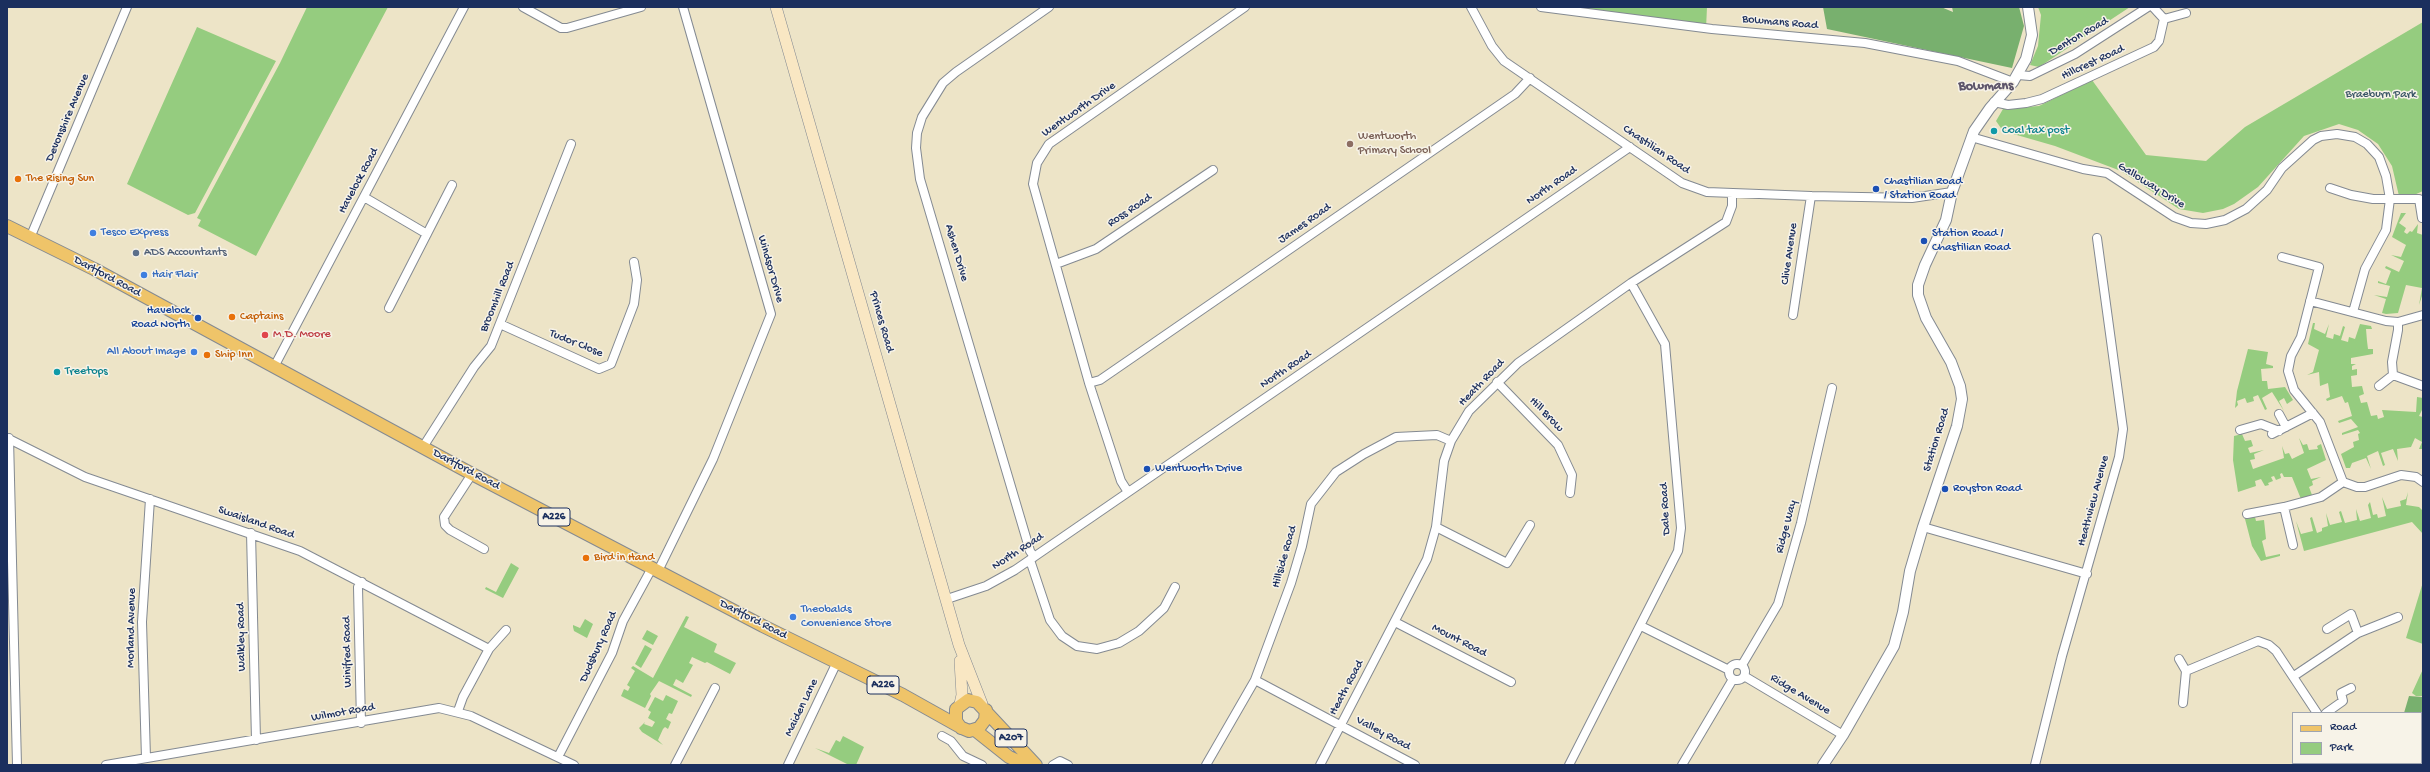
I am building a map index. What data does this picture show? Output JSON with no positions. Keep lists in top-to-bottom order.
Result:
{
  "streets": {
    "main road": [
      "Dartford Road",
      "Princes Road",
      "A226",
      "A207"
    ],
    "street": [
      "Bowmans Road",
      "Denton Road",
      "Hillcrest Road",
      "Wentworth Drive",
      "Devonshire Avenue",
      "Chastilian Road",
      "Havelock Road",
      "North Road",
      "Galloway Drive",
      "Ross Road",
      "James Road",
      "Ashen Drive",
      "Clive Avenue",
      "Windsor Drive",
      "Broomhill Road",
      "Tudor Close",
      "Heath Road",
      "Hill Brow",
      "Station Road",
      "Heathview Avenue",
      "Dale Road",
      "Swaisland Road",
      "Ridge Way",
      "Hillside Road",
      "Morland Avenue",
      "Walkley Road",
      "Mount Road",
      "Dudsbury Road",
      "Winifred Road",
      "Ridge Avenue",
      "Maiden Lane",
      "Wilmot Road",
      "Valley Road"
    ]
  },
  "crossings": [
    ["Bowmans Road", "Denton Road"],
    ["Bowmans Road", "Station Road"],
    ["Denton Road", "Station Road"],
    ["Hillcrest Road", "Station Road"],
    ["Wentworth Drive", "North Road"],
    ["Wentworth Drive", "Ross Road"],
    ["Wentworth Drive", "James Road"],
    ["Devonshire Avenue", "Dartford Road"],
    ["Chastilian Road", "North Road"],
    ["Chastilian Road", "James Road"],
    ["Chastilian Road", "Clive Avenue"],
    ["Chastilian Road", "Heath Road"],
    ["Chastilian Road", "Station Road"],
    ["Havelock Road", "Dartford Road"],
    ["North Road", "Ashen Drive"],
    ["North Road", "Princes Road"],
    ["Galloway Drive", "Station Road"],
    ["Windsor Drive", "Dartford Road"],
    ["Windsor Drive", "Dudsbury Road"],
    ["Dartford Road", "Broomhill Road"],
    ["Dartford Road", "Princes Road"],
    ["Dartford Road", "Dudsbury Road"],
    ["Dartford Road", "Maiden Lane"],
    ["Dartford Road", "A207"],
    ["Broomhill Road", "Tudor Close"],
    ["Princes Road", "A207"],
    ["Heath Road", "Hill Brow"],
    ["Heath Road", "Dale Road"],
    ["Heath Road", "Hillside Road"],
    ["Heath Road", "Mount Road"],
    ["Heath Road", "Valley Road"],
    ["Station Road", "Ridge Avenue"],
    ["Swaisland Road", "Morland Avenue"],
    ["Swaisland Road", "Walkley Road"],
    ["Swaisland Road", "Winifred Road"],
    ["Ridge Way", "Ridge Avenue"],
    ["Hillside Road", "Valley Road"],
    ["Morland Avenue", "Wilmot Road"],
    ["Walkley Road", "Wilmot Road"],
    ["Dudsbury Road", "Wilmot Road"],
    ["Winifred Road", "Wilmot Road"]
  ],
  "districts": ["Bowmans"],
  "parks": ["Braeburn Park"],
  "places": [
    "Coal tax post",
    "Wentworth Primary School",
    "The Rising Sun",
    "Chastilian Road / Station Road",
    "Tesco Express",
    "Station Road / Chastilian Road",
    "ADS Accountants",
    "Hair Flair",
    "Captains",
    "Havelock Road North",
    "M.D. Moore",
    "All About Image",
    "Ship Inn",
    "Treetops",
    "Wentworth Drive",
    "Royston Road",
    "Bird in Hand",
    "Theobalds Convenience Store"
  ],
  "legend": ["Road", "Park"]
}
